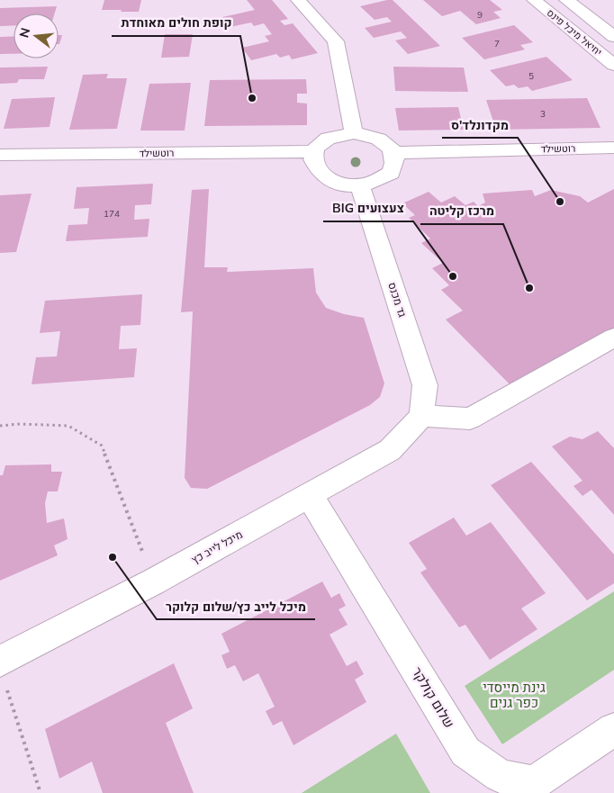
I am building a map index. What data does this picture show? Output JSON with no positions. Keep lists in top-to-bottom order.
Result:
{
  "streets": {
    "street": [
      "יחיאל מיכל פינס",
      "רוטשילד",
      "גד מכנס",
      "מיכל לייב כץ",
      "שלום קולקר"
    ]
  },
  "crossings": [
    ["רוטשילד", "גד מכנס"],
    ["גד מכנס", "מיכל לייב כץ"],
    ["מיכל לייב כץ", "שלום קולקר"]
  ],
  "parks": ["גינת מייסדי כפר גנים"],
  "places": [
    "קופת חולים מאוחדת",
    "מקדונלד'ס",
    "BIG צעצועים",
    "מרכז קליטה",
    "מיכל לייב כץ/שלום קלוקר"
  ],
  "house_numbers": [
    "9",
    "7",
    "5",
    "3",
    "174"
  ],
  "north": "left"
}
